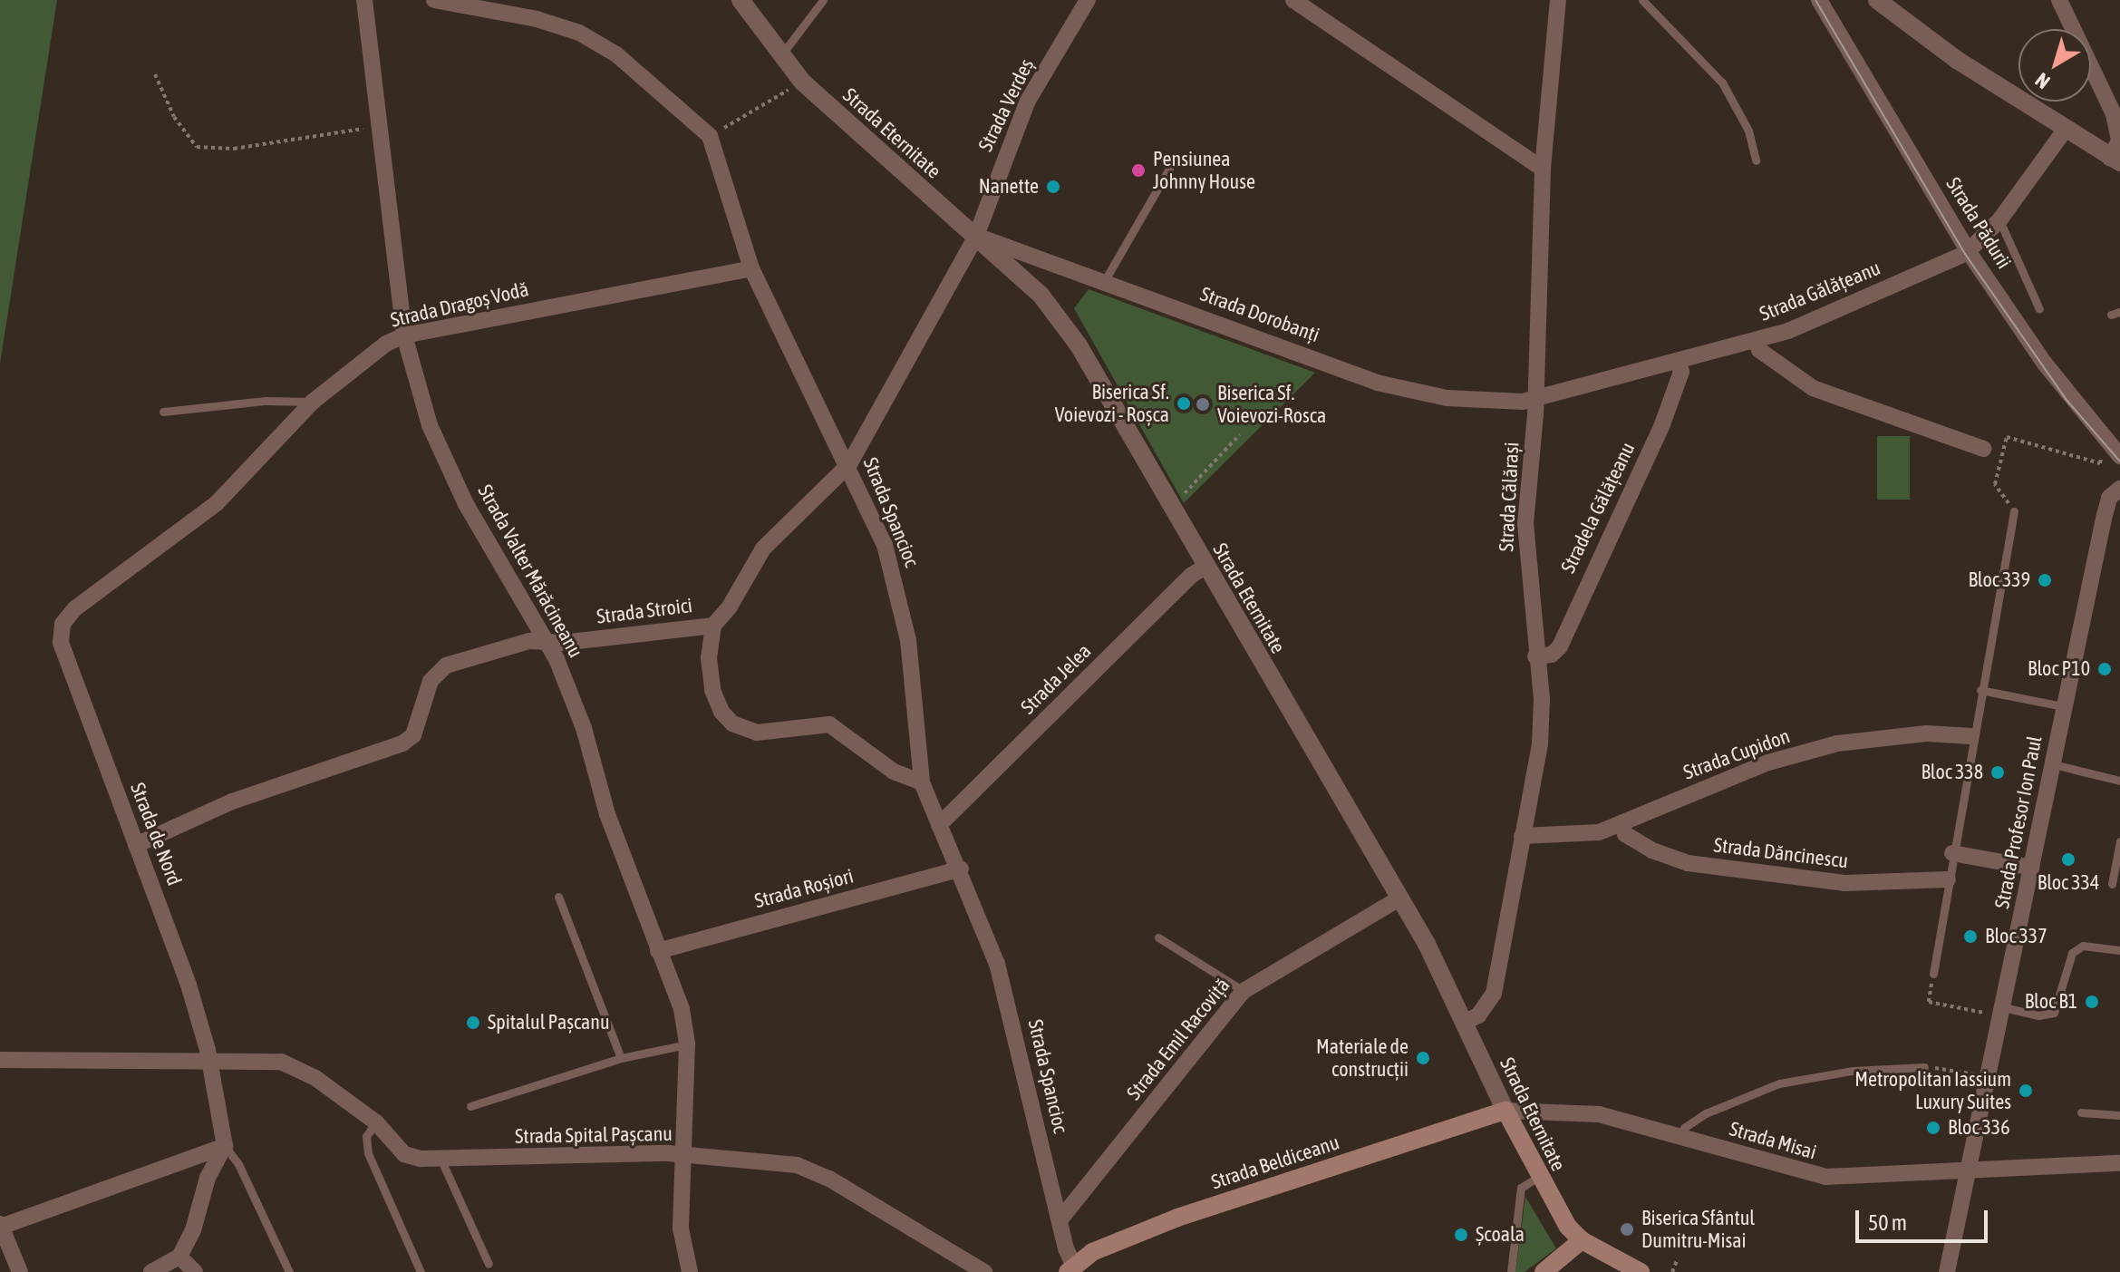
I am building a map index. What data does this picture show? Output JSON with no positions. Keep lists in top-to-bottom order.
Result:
{
  "streets": {
    "main road": ["Strada Eternitate", "Strada Beldiceanu"],
    "street": [
      "Strada Verdeș",
      "Strada Pădurii",
      "Strada Gălățeanu",
      "Strada Dragoș Vodă",
      "Strada Dorobanți",
      "Strada Călărași",
      "Stradela Gălățeanu",
      "Strada Spancioc",
      "Strada Valter Mărăcineanu",
      "Strada Stroici",
      "Strada Jelea",
      "Strada Cupidon",
      "Strada Profesor Ion Paul",
      "Strada de Nord",
      "Strada Dăncinescu",
      "Strada Roșiori",
      "Strada Emil Racoviță",
      "Strada Spital Pașcanu",
      "Strada Misai"
    ]
  },
  "crossings": [
    ["Strada Verdeș", "Strada Eternitate"],
    ["Strada Verdeș", "Strada Dorobanți"],
    ["Strada Verdeș", "Strada Stroici"],
    ["Strada Eternitate", "Strada Dorobanți"],
    ["Strada Eternitate", "Strada Călărași"],
    ["Strada Eternitate", "Strada Stroici"],
    ["Strada Eternitate", "Strada Jelea"],
    ["Strada Eternitate", "Strada Emil Racoviță"],
    ["Strada Eternitate", "Strada Misai"],
    ["Strada Eternitate", "Strada Beldiceanu"],
    ["Strada Pădurii", "Strada Gălățeanu"],
    ["Strada Gălățeanu", "Strada Dorobanți"],
    ["Strada Gălățeanu", "Strada Călărași"],
    ["Strada Gălățeanu", "Stradela Gălățeanu"],
    ["Strada Dragoș Vodă", "Strada Spancioc"],
    ["Strada Dragoș Vodă", "Strada Valter Mărăcineanu"],
    ["Strada Dragoș Vodă", "Strada de Nord"],
    ["Strada Dorobanți", "Strada Călărași"],
    ["Strada Dorobanți", "Strada Stroici"],
    ["Strada Călărași", "Stradela Gălățeanu"],
    ["Strada Călărași", "Strada Cupidon"],
    ["Strada Spancioc", "Strada Stroici"],
    ["Strada Spancioc", "Strada Jelea"],
    ["Strada Spancioc", "Strada Roșiori"],
    ["Strada Spancioc", "Strada Emil Racoviță"],
    ["Strada Spancioc", "Strada Beldiceanu"],
    ["Strada Valter Mărăcineanu", "Strada Stroici"],
    ["Strada Valter Mărăcineanu", "Strada Roșiori"],
    ["Strada Valter Mărăcineanu", "Strada Spital Pașcanu"],
    ["Strada Stroici", "Strada de Nord"],
    ["Strada Cupidon", "Strada Dăncinescu"],
    ["Strada Profesor Ion Paul", "Strada Misai"],
    ["Strada de Nord", "Strada Spital Pașcanu"],
    ["Strada Misai", "Strada Beldiceanu"]
  ],
  "places": [
    "Pensiunea Johnny House",
    "Nanette",
    "Biserica Sf. Voievozi - Roșca",
    "Biserica Sf. Voievozi-Rosca",
    "Bloc 339",
    "Bloc P10",
    "Bloc 338",
    "Bloc 334",
    "Bloc 337",
    "Bloc B1",
    "Spitalul Pașcanu",
    "Materiale de construcții",
    "Metropolitan Iassium Luxury Suites",
    "Bloc 336",
    "Biserica Sfântul Dumitru-Misai",
    "Școala"
  ],
  "scale_bar": "50 m",
  "north": "bottom left"
}
